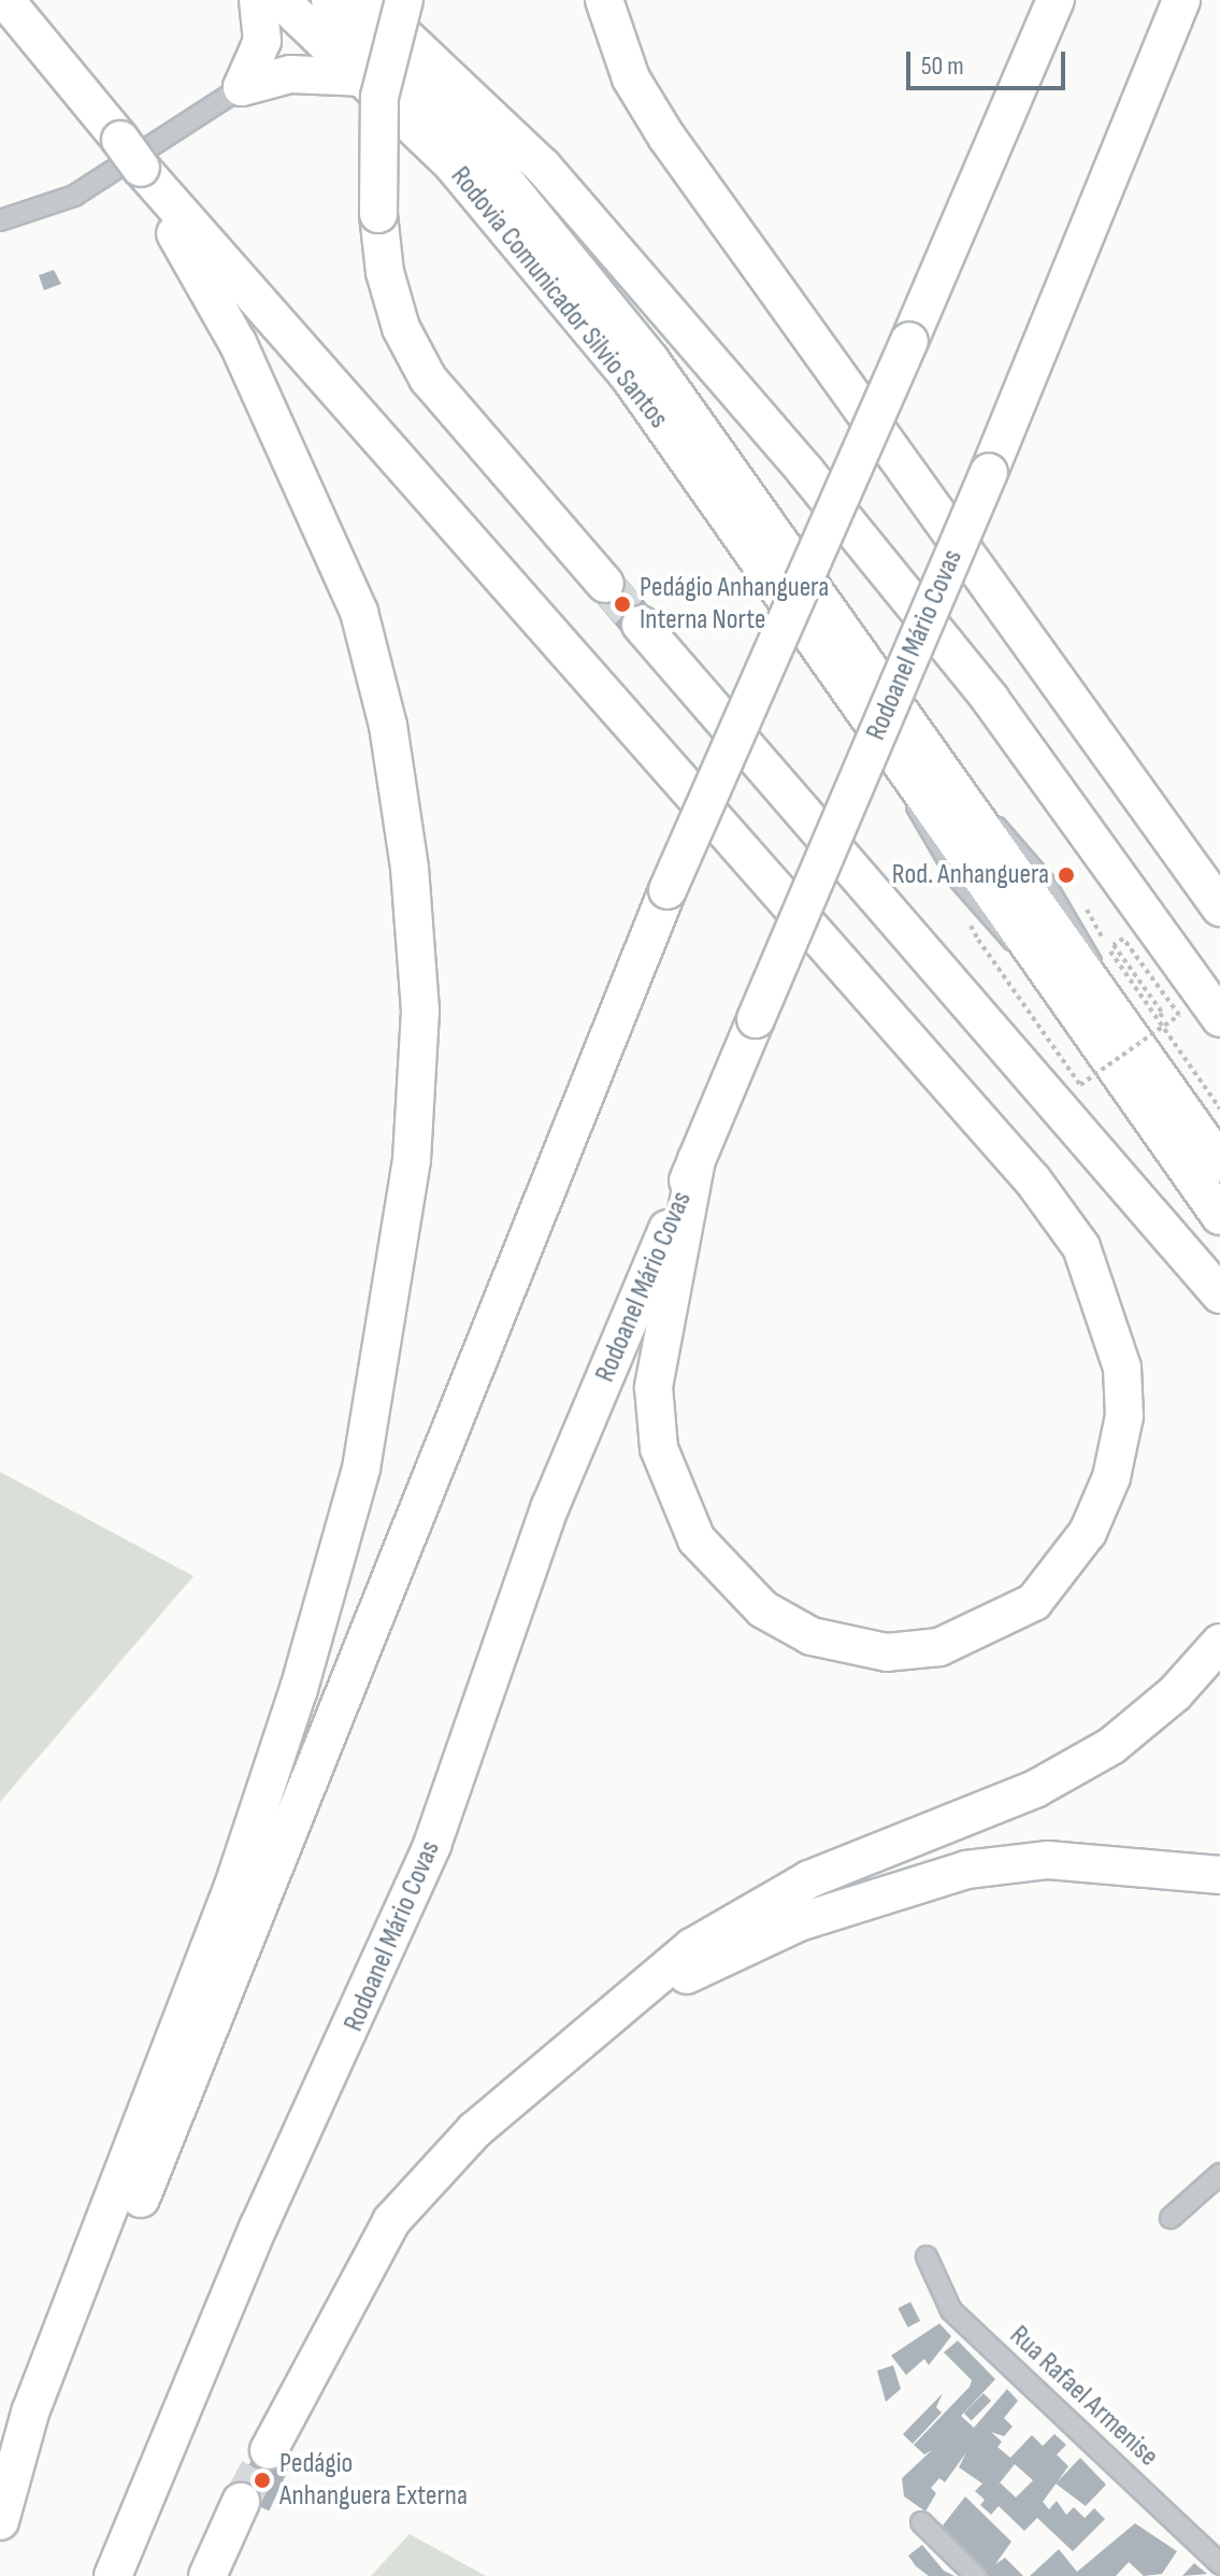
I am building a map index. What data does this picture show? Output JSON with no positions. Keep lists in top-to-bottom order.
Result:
{
  "streets": {
    "highway": ["Rodovia Comunicador Silvio Santos", "Rodoanel Mário Covas"],
    "street": ["Rua Rafael Armenise"]
  },
  "places": ["Pedágio Anhanguera Interna Norte", "Rod. Anhanguera", "Pedágio Anhanguera Externa"],
  "scale_bar": "50 m"
}
